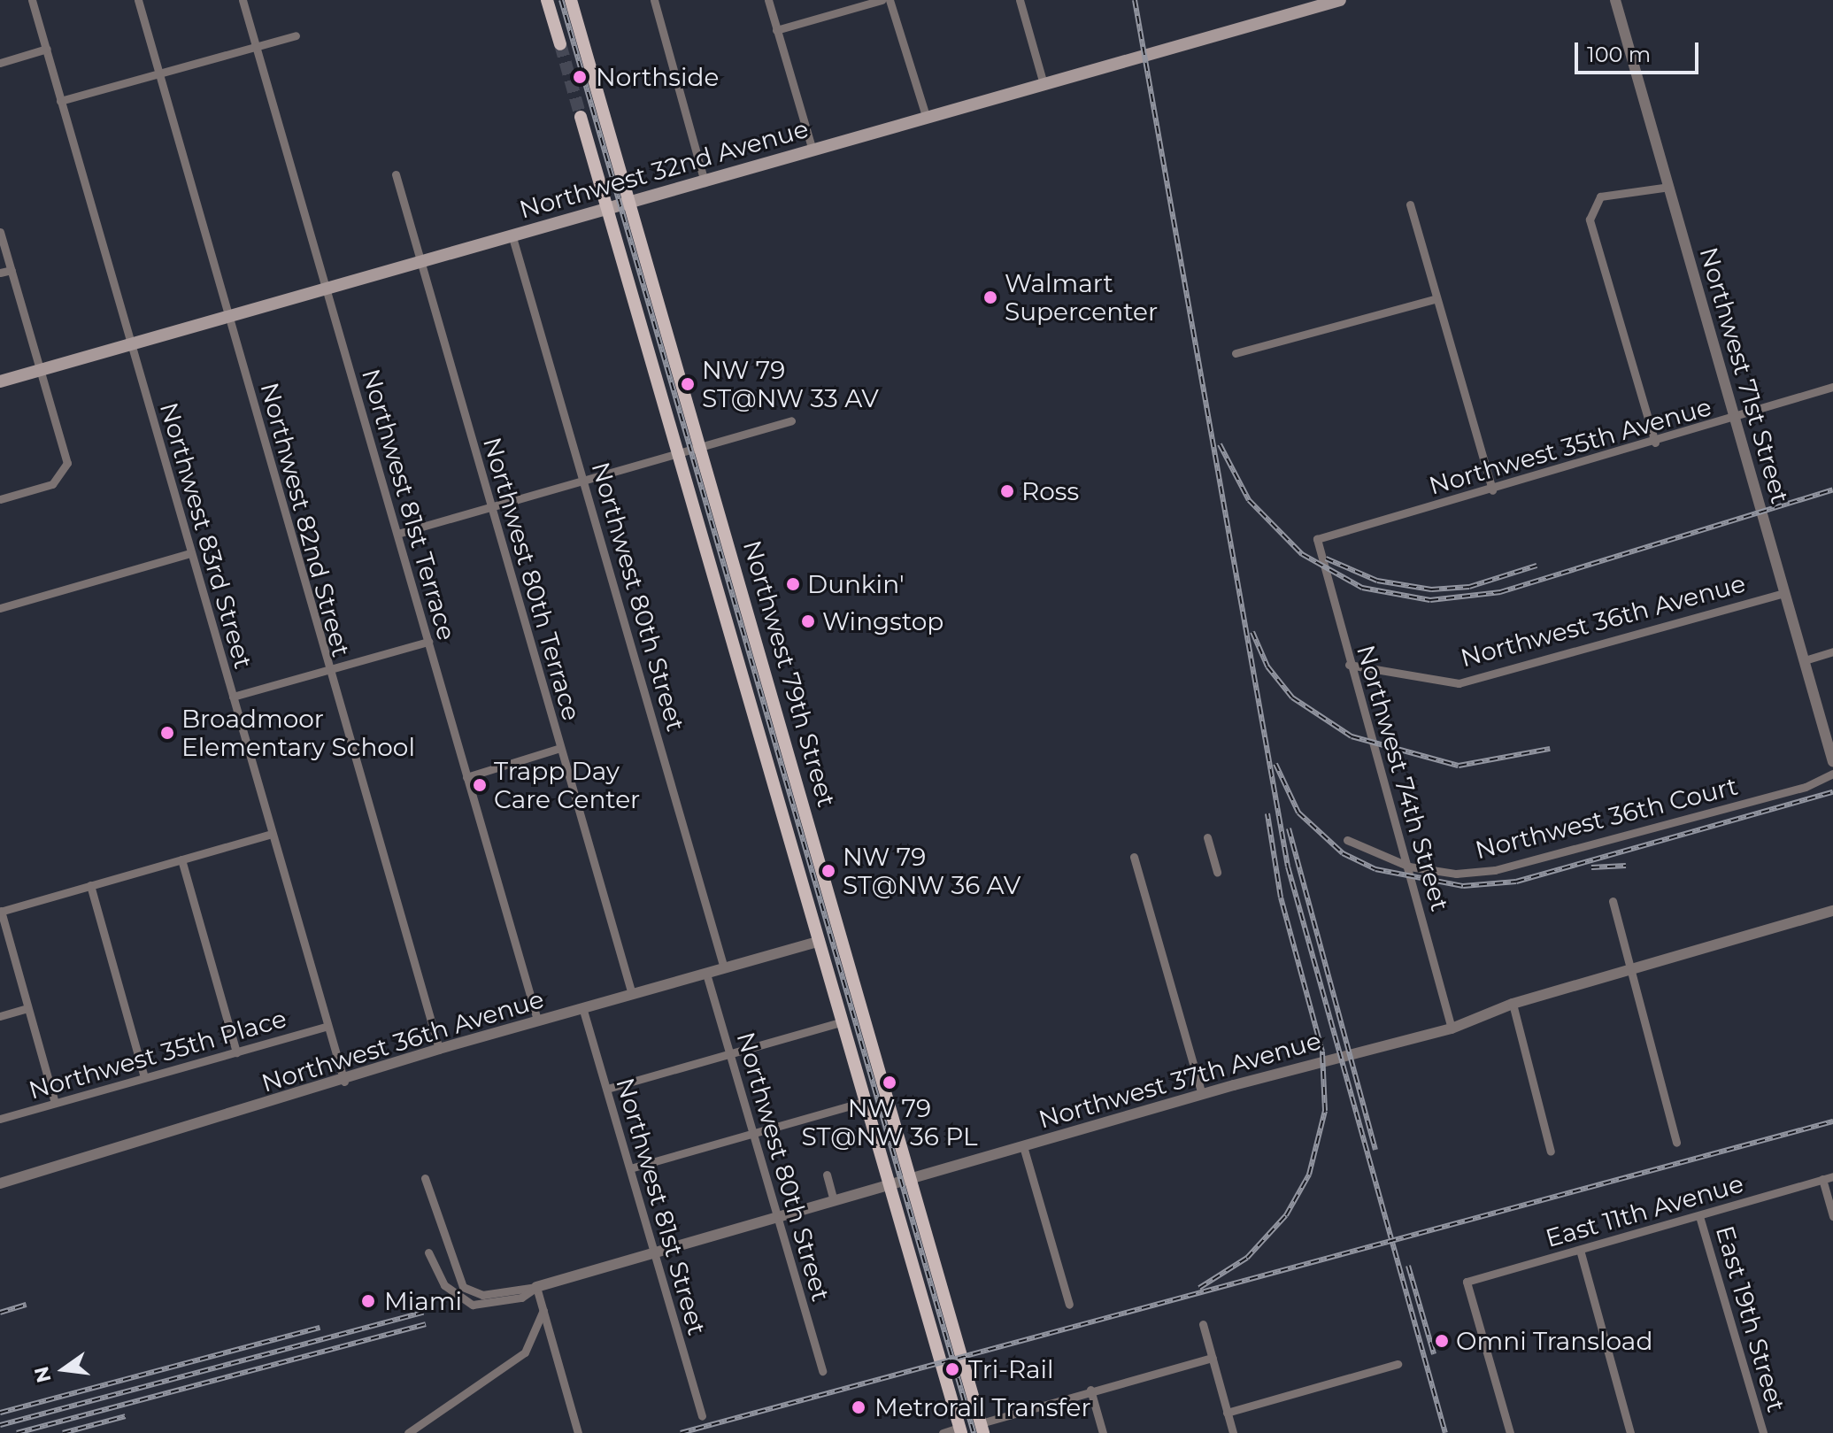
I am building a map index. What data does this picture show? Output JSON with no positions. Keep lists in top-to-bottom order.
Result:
{
  "streets": {
    "main road": ["Northwest 32nd Avenue", "Northwest 79th Street"],
    "street": [
      "Northwest 71st Street",
      "Northwest 35th Avenue",
      "Northwest 81st Terrace",
      "Northwest 82nd Street",
      "Northwest 83rd Street",
      "Northwest 80th Terrace",
      "Northwest 80th Street",
      "Northwest 36th Avenue",
      "Northwest 74th Street",
      "Northwest 36th Court",
      "Northwest 35th Place",
      "Northwest 37th Avenue",
      "Northwest 81st Street",
      "East 11th Avenue",
      "East 19th Street"
    ]
  },
  "crossings": [
    ["Northwest 32nd Avenue", "Northwest 81st Terrace"],
    ["Northwest 32nd Avenue", "Northwest 82nd Street"],
    ["Northwest 32nd Avenue", "Northwest 83rd Street"],
    ["Northwest 32nd Avenue", "Northwest 80th Terrace"],
    ["Northwest 32nd Avenue", "Northwest 80th Street"],
    ["Northwest 32nd Avenue", "Northwest 79th Street"],
    ["Northwest 71st Street", "Northwest 35th Avenue"],
    ["Northwest 71st Street", "Northwest 36th Avenue"],
    ["Northwest 35th Avenue", "Northwest 74th Street"],
    ["Northwest 81st Terrace", "Northwest 36th Avenue"],
    ["Northwest 82nd Street", "Northwest 36th Avenue"],
    ["Northwest 83rd Street", "Northwest 36th Avenue"],
    ["Northwest 83rd Street", "Northwest 35th Place"],
    ["Northwest 80th Terrace", "Northwest 36th Avenue"],
    ["Northwest 80th Street", "Northwest 36th Avenue"],
    ["Northwest 80th Street", "Northwest 37th Avenue"],
    ["Northwest 36th Avenue", "Northwest 79th Street"],
    ["Northwest 36th Avenue", "Northwest 74th Street"],
    ["Northwest 36th Avenue", "Northwest 81st Street"],
    ["Northwest 79th Street", "Northwest 37th Avenue"],
    ["Northwest 74th Street", "Northwest 36th Court"],
    ["Northwest 74th Street", "Northwest 37th Avenue"],
    ["Northwest 37th Avenue", "Northwest 81st Street"],
    ["East 11th Avenue", "East 19th Street"]
  ],
  "places": [
    "Northside",
    "Walmart Supercenter",
    "NW 79 ST@NW 33 AV",
    "Ross",
    "Dunkin'",
    "Wingstop",
    "Broadmoor Elementary School",
    "Trapp Day Care Center",
    "NW 79 ST@NW 36 AV",
    "NW 79 ST@NW 36 PL",
    "Miami",
    "Omni Transload",
    "Tri-Rail",
    "Metrorail Transfer"
  ],
  "scale_bar": "100 m",
  "north": "left"
}
